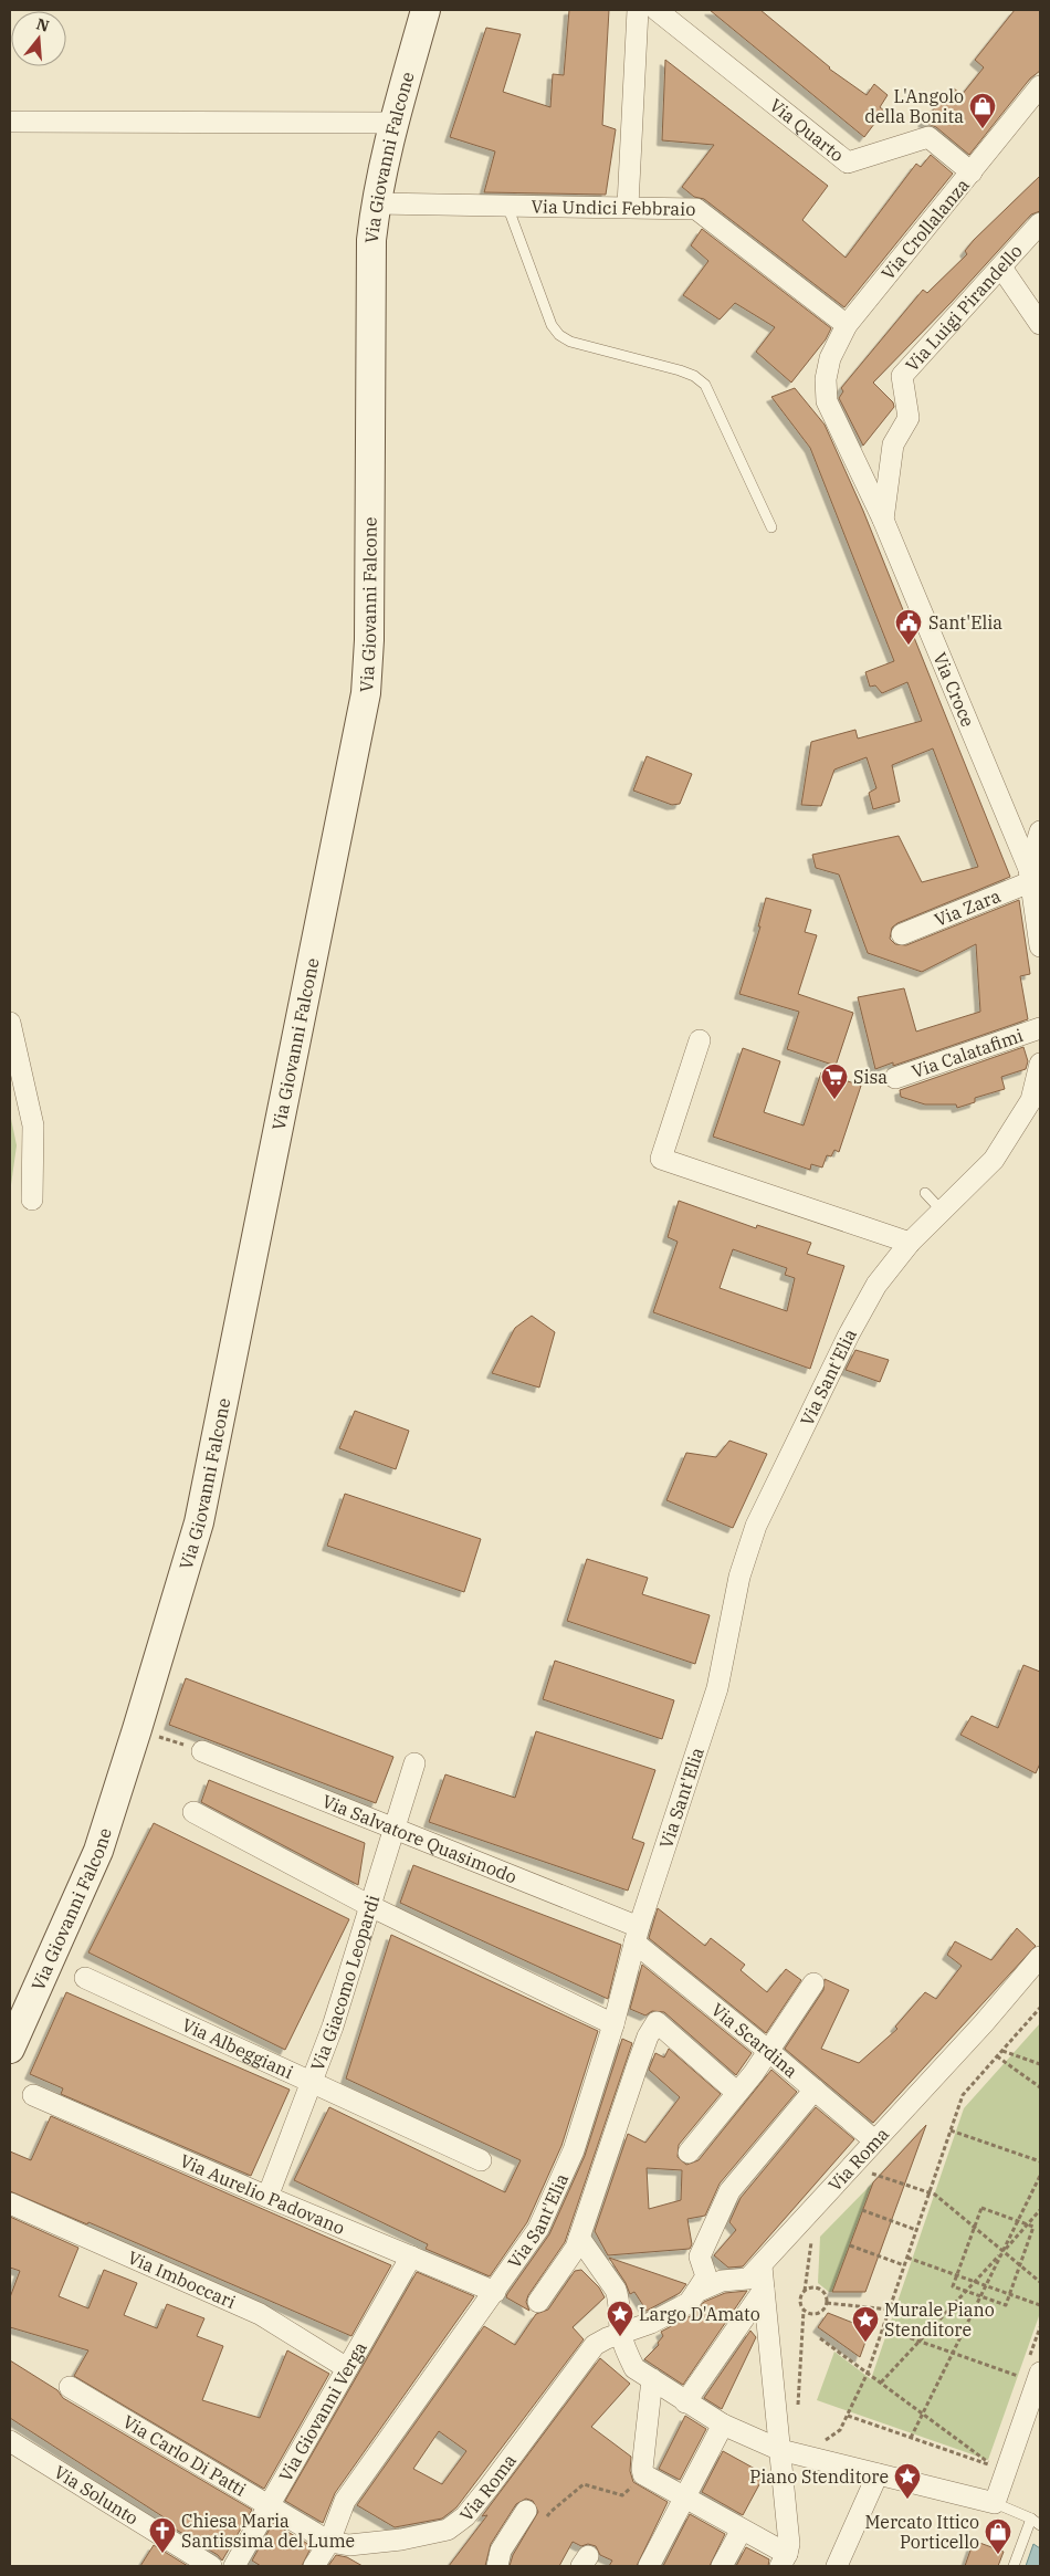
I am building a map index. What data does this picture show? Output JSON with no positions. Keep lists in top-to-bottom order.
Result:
{
  "streets": {
    "street": [
      "Via Quarto",
      "Via Giovanni Falcone",
      "Via Undici Febbraio",
      "Via Crollalanza",
      "Via Luigi Pirandello",
      "Via Croce",
      "Via Zara",
      "Via Calatafimi",
      "Via Sant'Elia",
      "Via Salvatore Quasimodo",
      "Via Giacomo Leopardi",
      "Via Scardina",
      "Via Albeggiani",
      "Via Roma",
      "Via Aurelio Padovano",
      "Via Imboccari",
      "Via Giovanni Verga",
      "Via Carlo Di Patti",
      "Via Solunto"
    ]
  },
  "crossings": [
    ["Via Quarto", "Via Crollalanza"],
    ["Via Giovanni Falcone", "Via Undici Febbraio"],
    ["Via Undici Febbraio", "Via Crollalanza"],
    ["Via Crollalanza", "Via Croce"],
    ["Via Luigi Pirandello", "Via Croce"],
    ["Via Croce", "Via Zara"],
    ["Via Sant'Elia", "Via Salvatore Quasimodo"],
    ["Via Sant'Elia", "Via Scardina"],
    ["Via Sant'Elia", "Via Roma"],
    ["Via Sant'Elia", "Via Aurelio Padovano"],
    ["Via Sant'Elia", "Via Carlo Di Patti"],
    ["Via Salvatore Quasimodo", "Via Giacomo Leopardi"],
    ["Via Salvatore Quasimodo", "Via Scardina"],
    ["Via Giacomo Leopardi", "Via Albeggiani"],
    ["Via Giacomo Leopardi", "Via Aurelio Padovano"],
    ["Via Scardina", "Via Roma"],
    ["Via Roma", "Via Carlo Di Patti"],
    ["Via Aurelio Padovano", "Via Giovanni Verga"],
    ["Via Imboccari", "Via Giovanni Verga"],
    ["Via Giovanni Verga", "Via Carlo Di Patti"]
  ],
  "places": {
    "shop": ["L'Angolo della Bonita", "Mercato Ittico Porticello"],
    "public building": ["Sant'Elia"],
    "supermarket": ["Sisa"],
    "place": ["Largo D'Amato", "Murale Piano Stenditore", "Piano Stenditore"],
    "church": ["Chiesa Maria Santissima del Lume"]
  },
  "north": "top"
}
